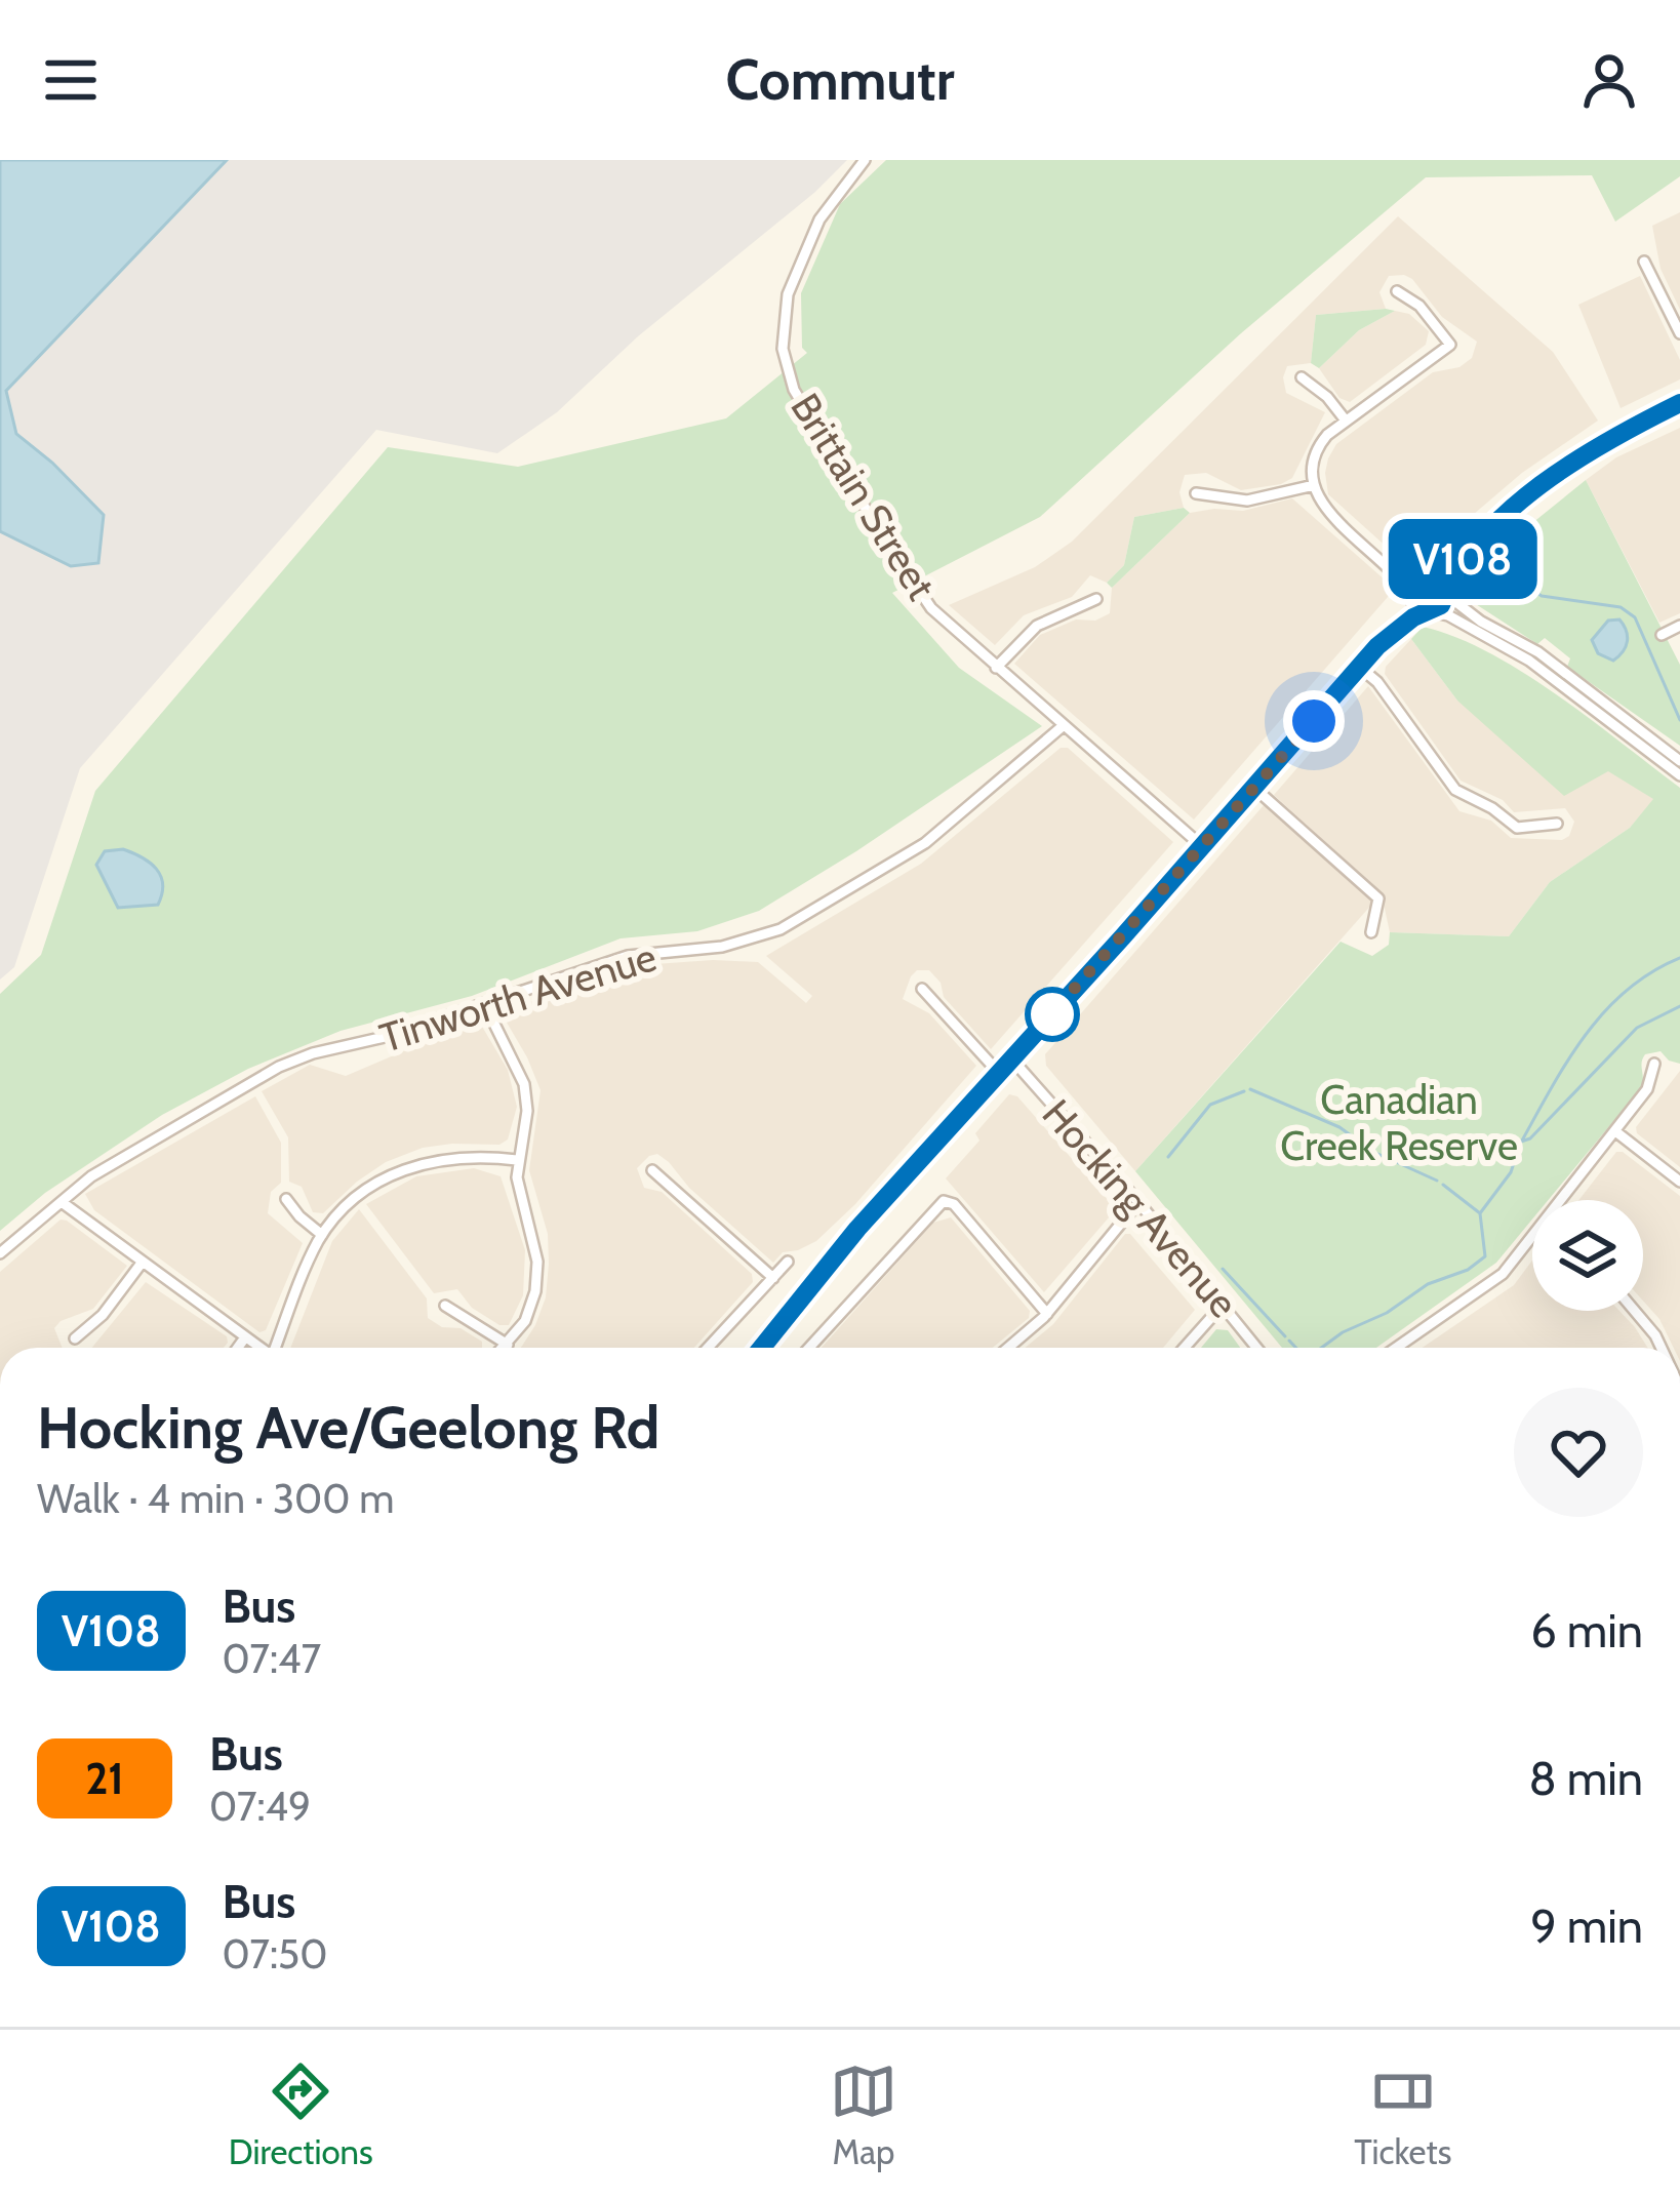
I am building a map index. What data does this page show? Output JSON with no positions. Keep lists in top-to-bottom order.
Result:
{
  "streets": {
    "street": ["Brittain Street", "Tinworth Avenue", "Hocking Avenue"]
  },
  "crossings": [
    ["Brittain Street", "Tinworth Avenue"]
  ],
  "parks": ["Canadian Creek Reserve"],
  "lines": ["bus line V108"],
  "page": {
    "header": "Commutr",
    "on_map": "V108",
    "heading": ["Hocking Ave/Geelong Rd", "Walk · 4 min · 300 m"],
    "list": [
      {
        "mark": "V108",
        "name": "Bus",
        "note": "07:47",
        "value": "6 min"
      },
      {
        "mark": "21",
        "name": "Bus",
        "note": "07:49",
        "value": "8 min"
      },
      {
        "mark": "V108",
        "name": "Bus",
        "note": "07:50",
        "value": "9 min"
      }
    ],
    "tabs": ["Directions", "Map", "Tickets"]
  }
}
